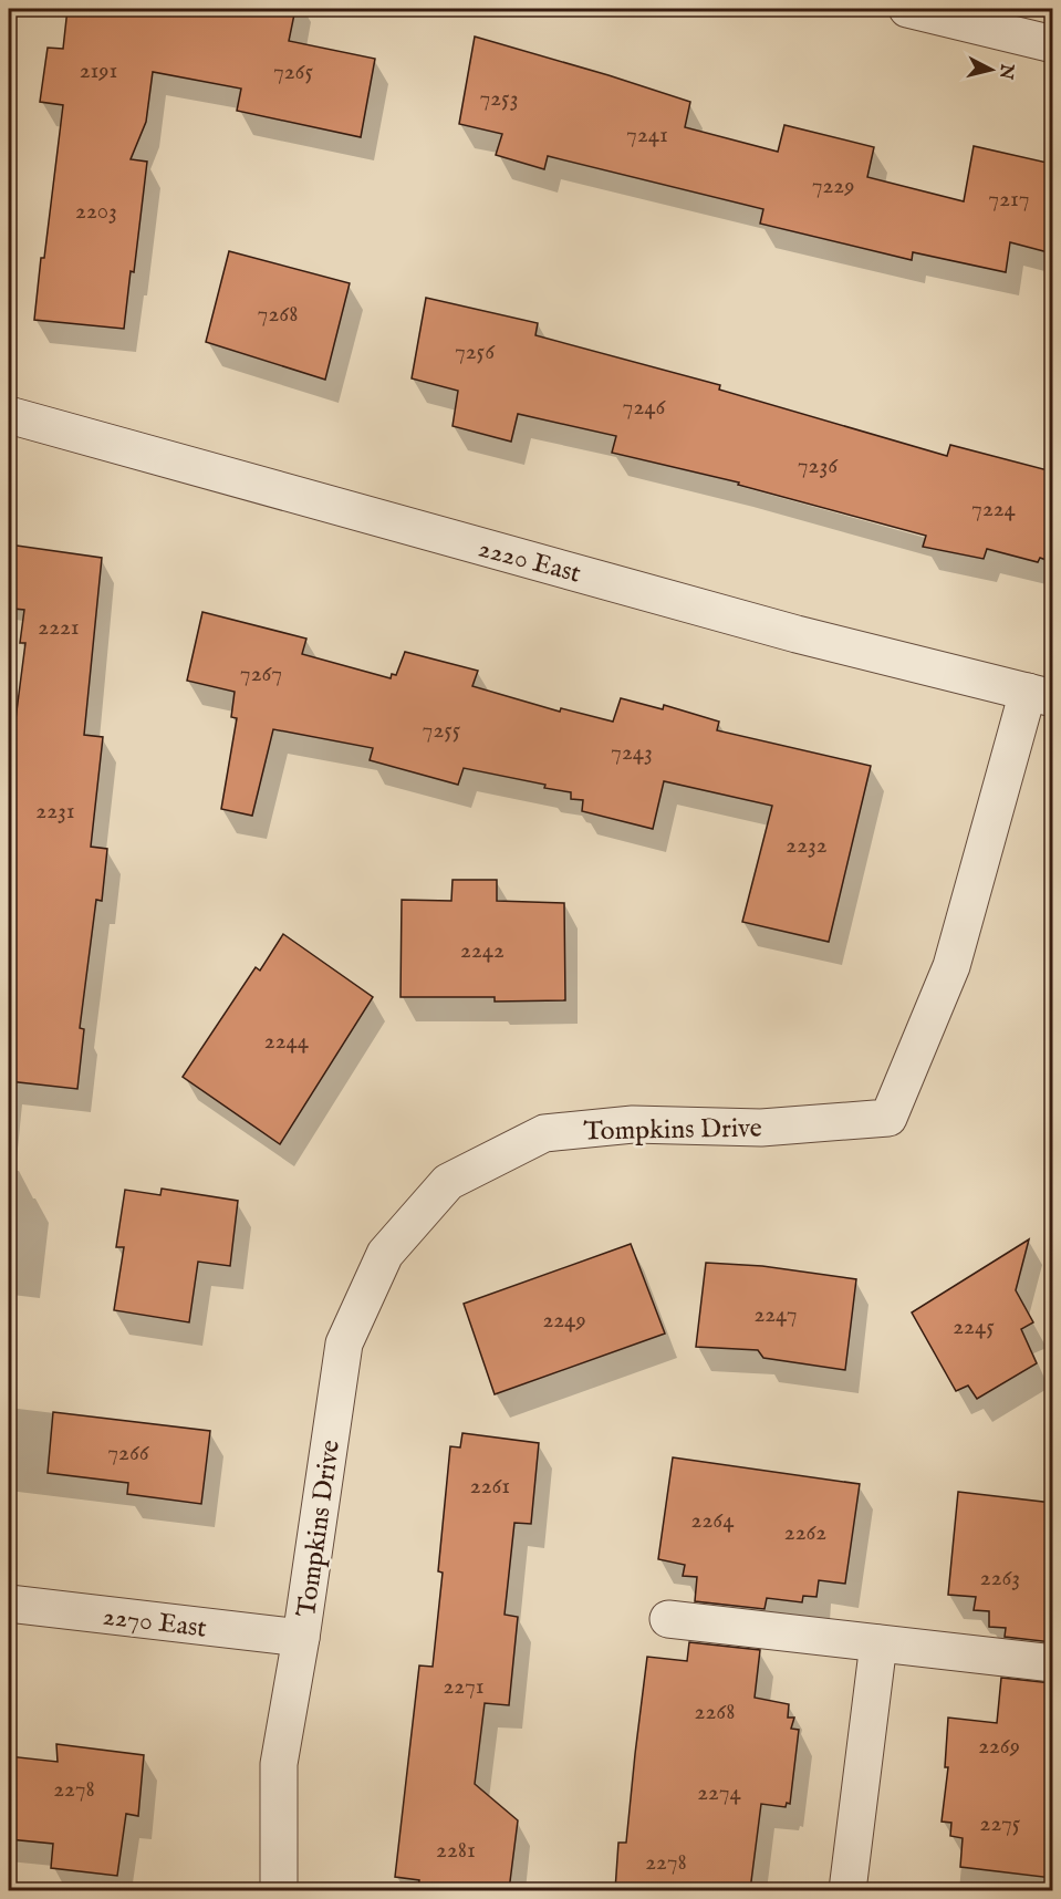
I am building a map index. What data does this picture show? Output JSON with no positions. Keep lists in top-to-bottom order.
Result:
{
  "streets": {
    "street": ["2220 East", "Tompkins Drive", "2270 East"]
  },
  "crossings": [
    ["2220 East", "Tompkins Drive"],
    ["Tompkins Drive", "2270 East"]
  ],
  "house_numbers": [
    "2191",
    "7265",
    "7253",
    "7241",
    "7229",
    "7217",
    "2203",
    "7268",
    "7256",
    "7246",
    "7236",
    "7224",
    "2221",
    "7267",
    "7255",
    "7243",
    "2231",
    "2232",
    "2242",
    "2244",
    "2247",
    "2249",
    "2245",
    "7266",
    "2261",
    "2264",
    "2262",
    "2263",
    "2271",
    "2268",
    "2269",
    "2278",
    "2274",
    "2275",
    "2281",
    "2278"
  ],
  "north": "right"
}
